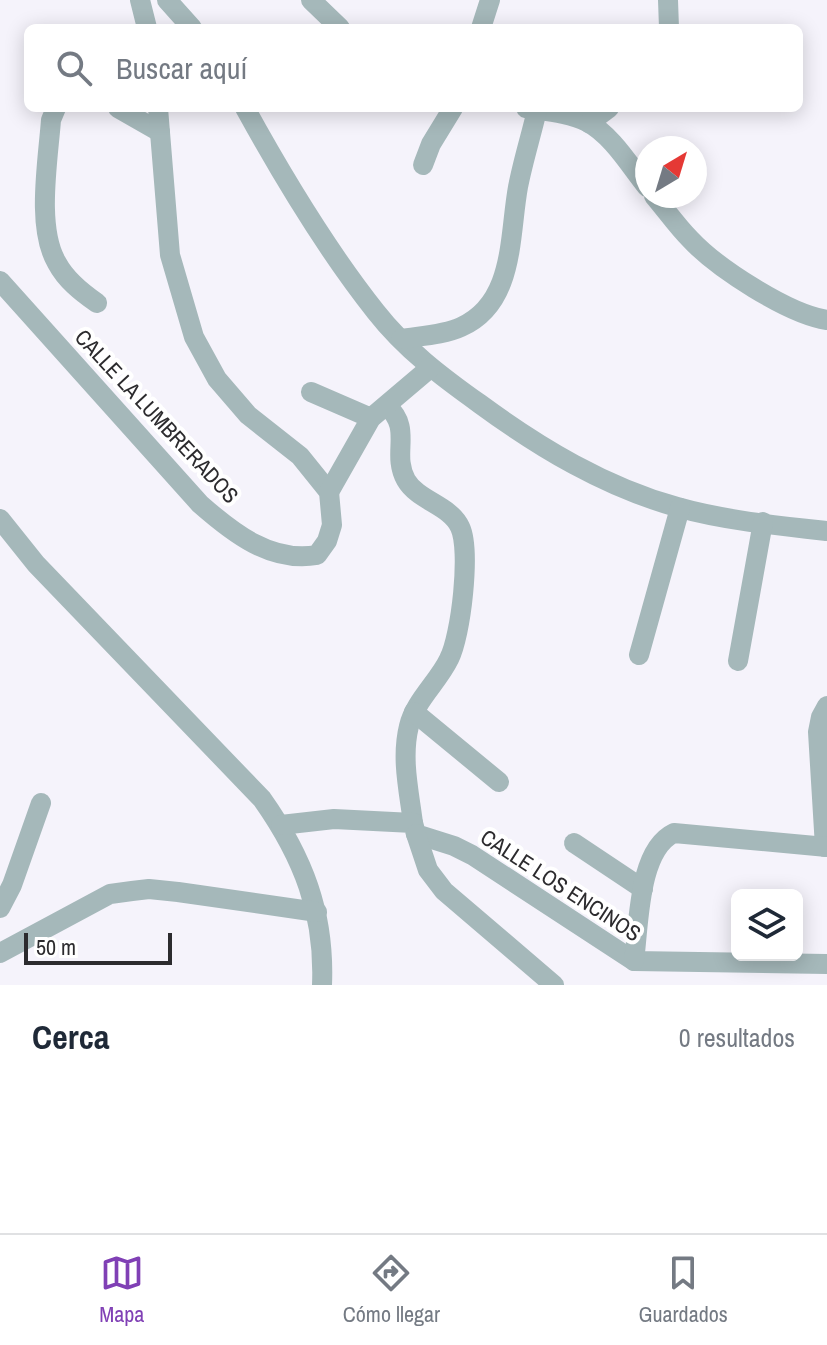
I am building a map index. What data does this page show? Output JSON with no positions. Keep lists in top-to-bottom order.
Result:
{
  "streets": {
    "street": ["CALLE LA LUMBRERADOS", "CALLE LOS ENCINOS"]
  },
  "scale_bar": "50 m",
  "north": "top right",
  "page": {
    "search": "Buscar aquí",
    "scale": "50 m",
    "heading": ["Cerca", "0 resultados"],
    "nav": ["Mapa", "Cómo llegar", "Guardados"]
  }
}
